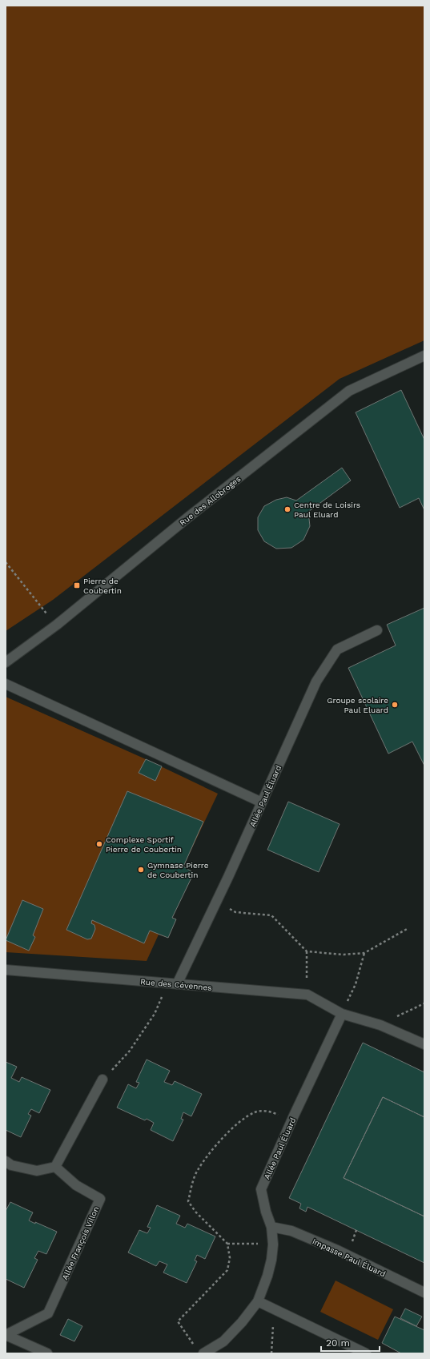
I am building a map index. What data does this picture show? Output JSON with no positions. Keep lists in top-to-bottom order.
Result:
{
  "streets": {
    "street": [
      "Rue des Allobroges",
      "Allée Paul Éluard",
      "Rue des Cévennes",
      "Allée François Villon",
      "Impasse Paul Éluard"
    ]
  },
  "crossings": [
    ["Allée Paul Éluard", "Rue des Cévennes"],
    ["Allée Paul Éluard", "Impasse Paul Éluard"]
  ],
  "places": {
    "other": [
      "Centre de Loisirs Paul Eluard",
      "Groupe scolaire Paul Eluard",
      "Complexe Sportif Pierre de Coubertin",
      "Gymnase Pierre de Coubertin"
    ],
    "transit": ["Pierre de Coubertin"]
  },
  "scale_bar": "20 m"
}
